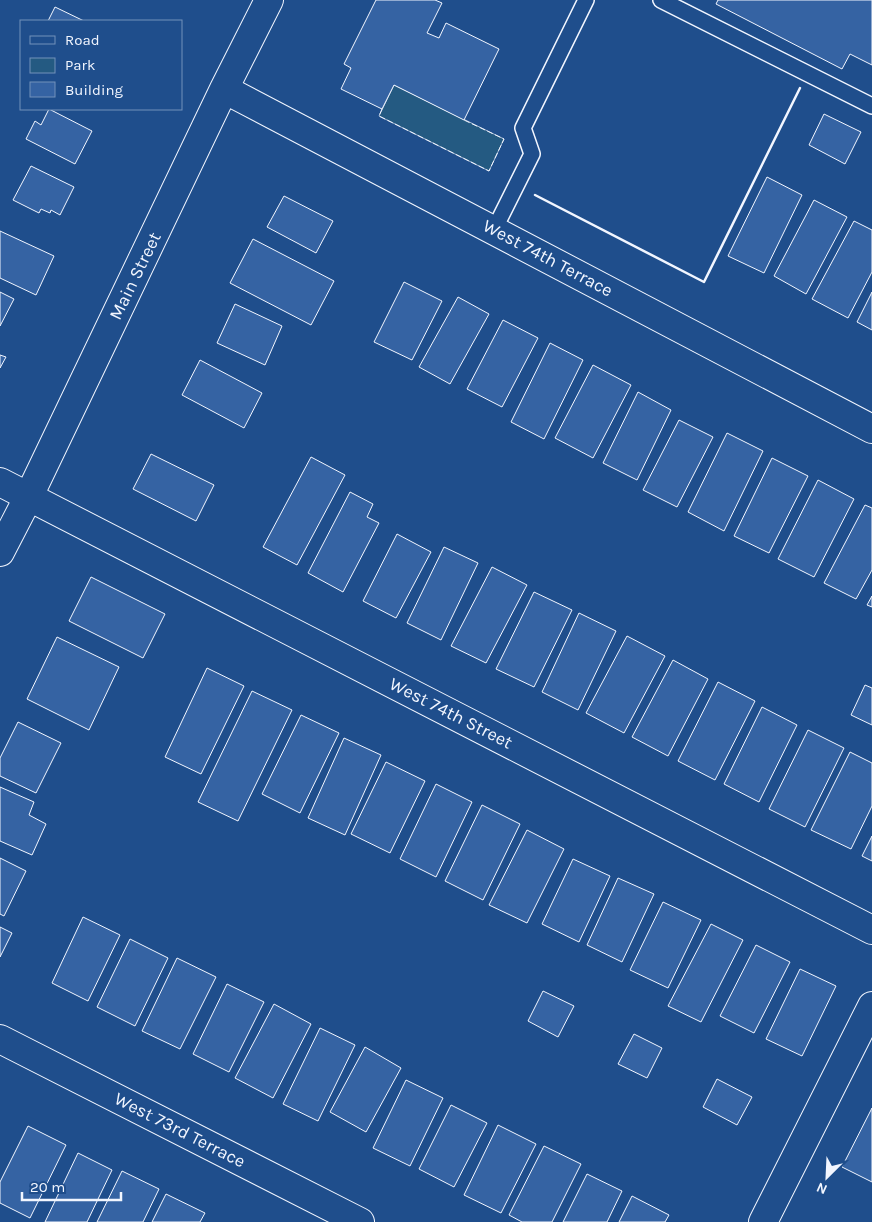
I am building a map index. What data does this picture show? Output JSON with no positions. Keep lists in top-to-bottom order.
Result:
{
  "streets": {
    "street": [
      "West 74th Terrace",
      "Main Street",
      "West 74th Street",
      "West 73rd Terrace"
    ]
  },
  "crossings": [
    ["West 74th Terrace", "Main Street"],
    ["Main Street", "West 74th Street"]
  ],
  "legend": ["Road", "Park", "Building"],
  "scale_bar": "20 m",
  "north": "bottom left"
}
